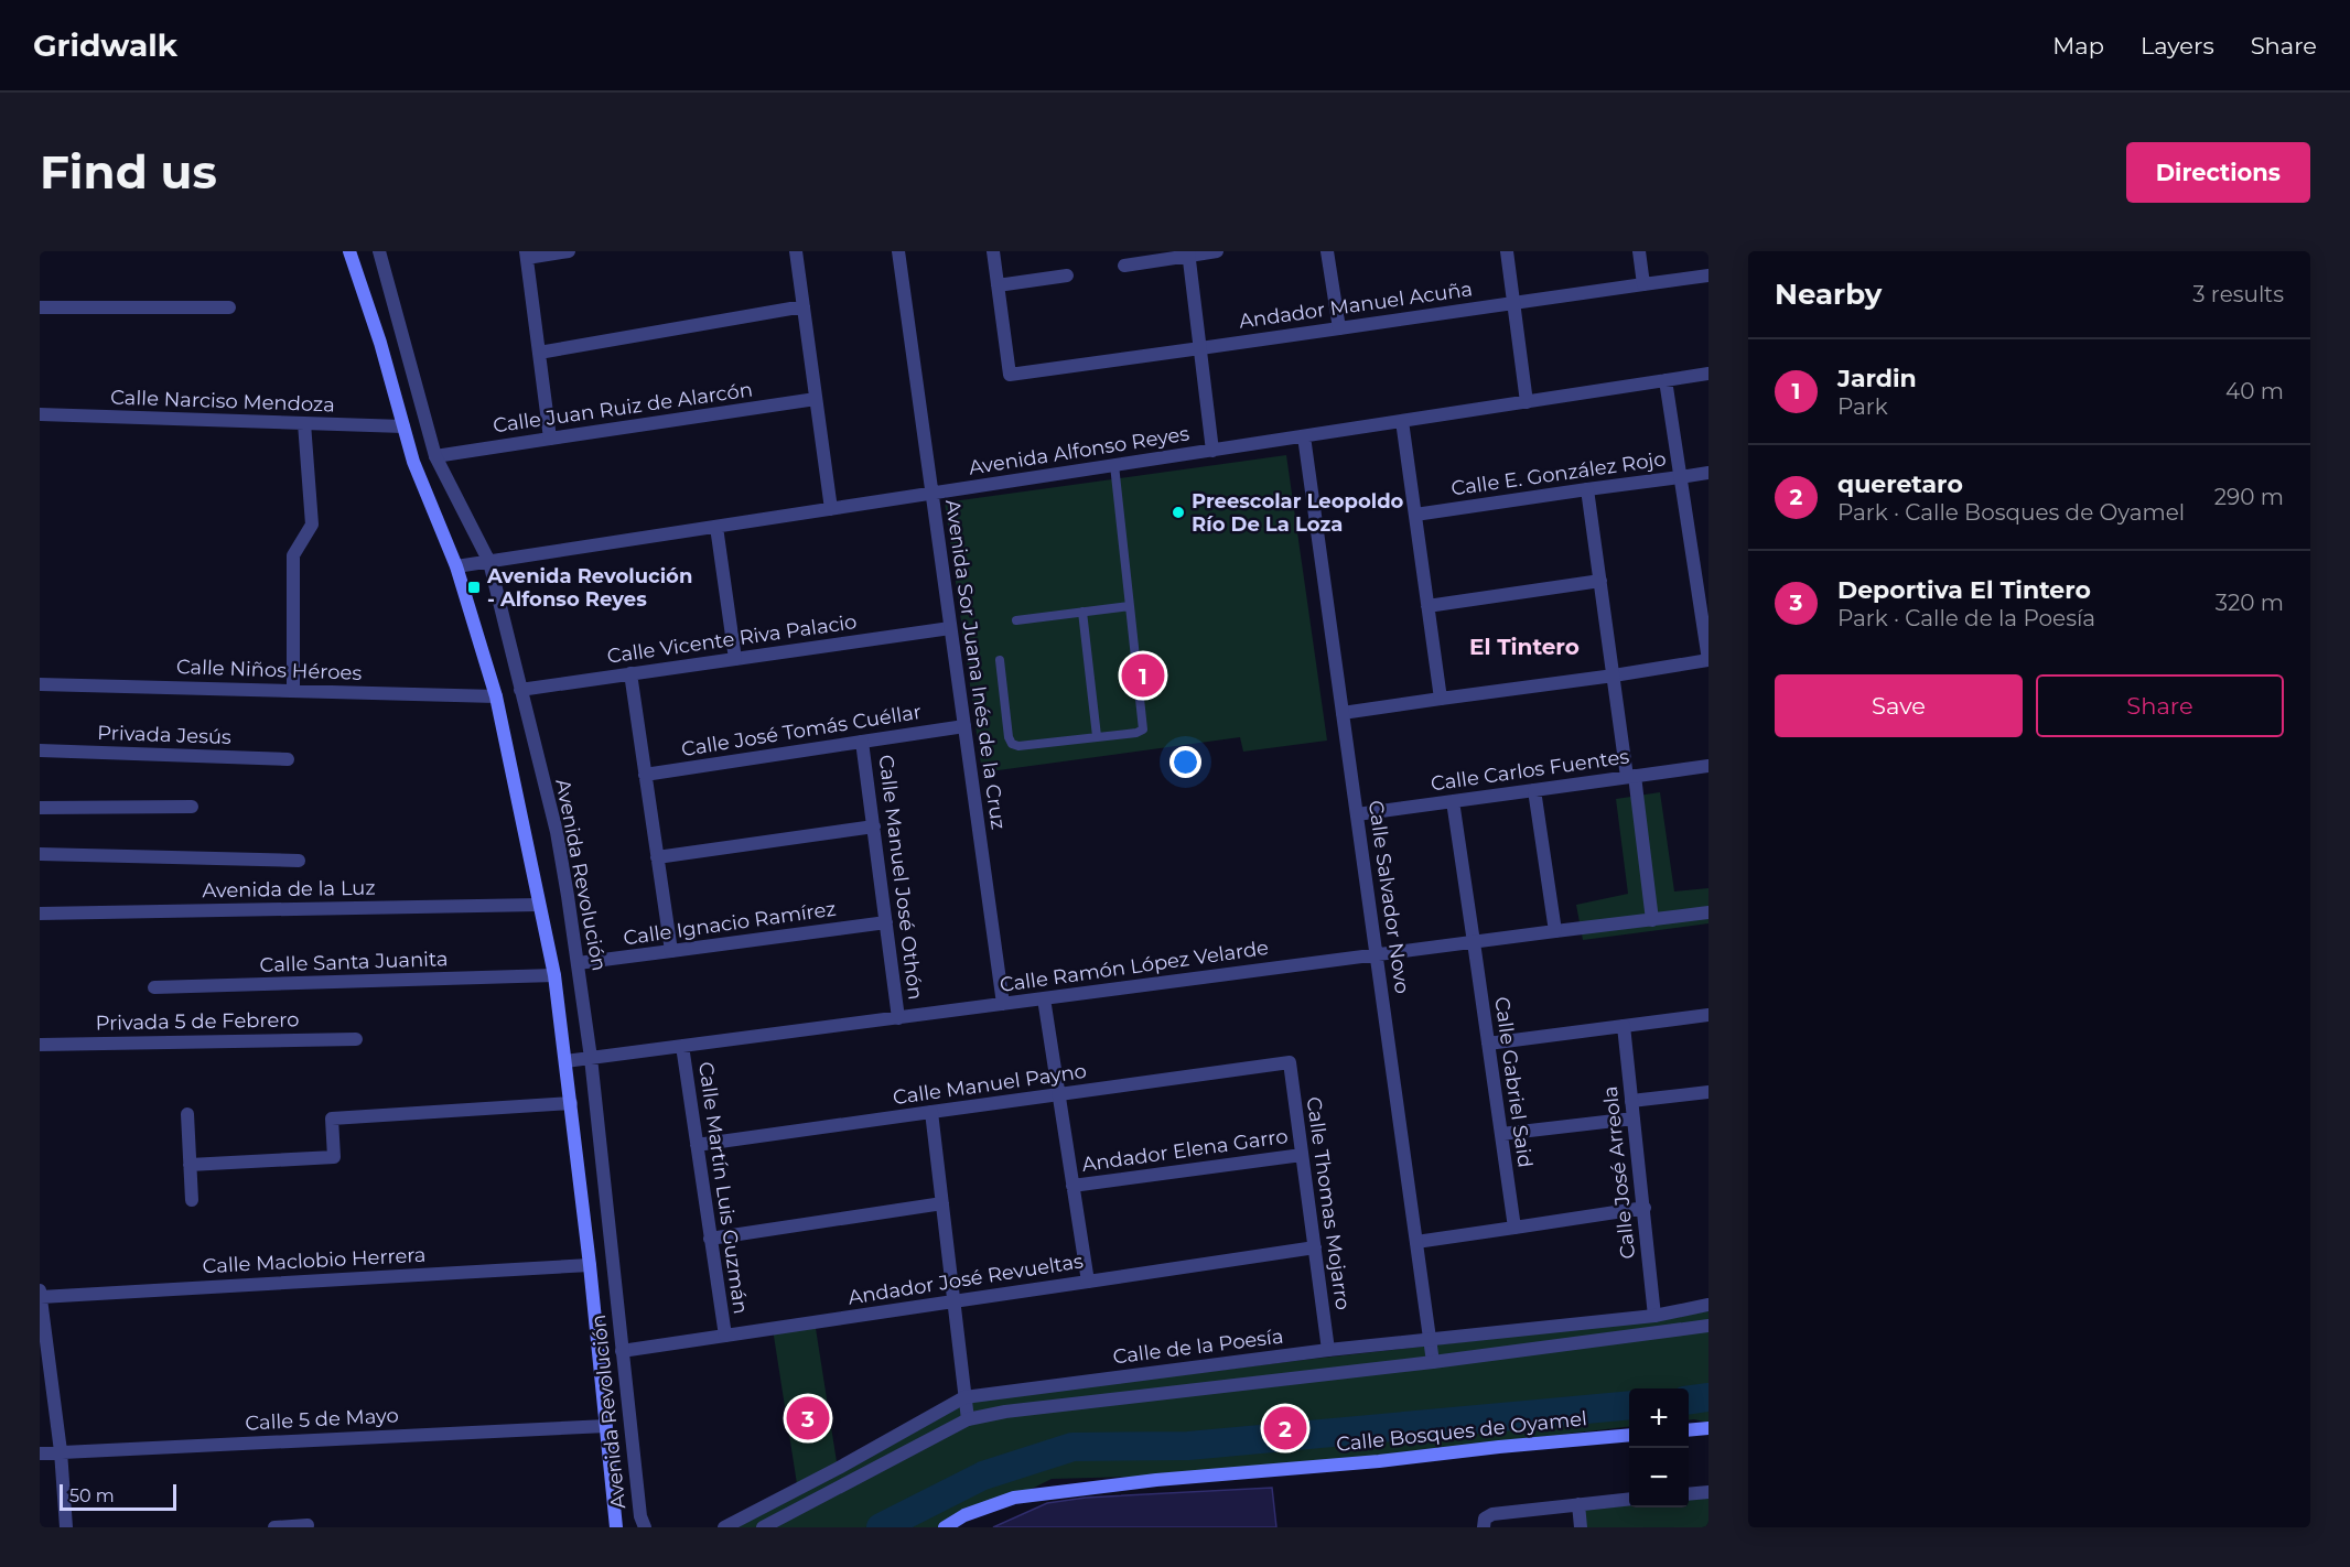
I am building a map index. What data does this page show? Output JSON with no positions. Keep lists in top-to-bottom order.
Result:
{
  "streets": {
    "main road": ["Avenida Revolución", "Calle Bosques de Oyamel"],
    "street": [
      "Andador Manuel Acuña",
      "Calle Narciso Mendoza",
      "Calle Juan Ruiz de Alarcón",
      "Avenida Alfonso Reyes",
      "Calle E. González Rojo",
      "Calle Vicente Riva Palacio",
      "Avenida Sor Juana Inés de la Cruz",
      "Calle Niños Héroes",
      "Calle José Tomás Cuéllar",
      "Privada Jesús",
      "Calle Carlos Fuentes",
      "Calle Manuel José Othón",
      "Avenida de la Luz",
      "Calle Salvador Novo",
      "Calle Ignacio Ramírez",
      "Calle Santa Juanita",
      "Calle Ramón López Velarde",
      "Privada 5 de Febrero",
      "Calle Gabriel Said",
      "Calle Manuel Payno",
      "Andador Elena Garro",
      "Calle José Arreola",
      "Calle Martín Luis Guzmán",
      "Calle Thomas Mojarro",
      "Calle Maclobio Herrera",
      "Andador José Revueltas",
      "Calle de la Poesía",
      "Calle 5 de Mayo"
    ]
  },
  "crossings": [
    ["Calle Narciso Mendoza", "Avenida Revolución"],
    ["Calle Juan Ruiz de Alarcón", "Avenida Revolución"],
    ["Avenida Alfonso Reyes", "Avenida Sor Juana Inés de la Cruz"],
    ["Avenida Alfonso Reyes", "Avenida Revolución"],
    ["Avenida Alfonso Reyes", "Calle Salvador Novo"],
    ["Calle Vicente Riva Palacio", "Avenida Sor Juana Inés de la Cruz"],
    ["Calle Vicente Riva Palacio", "Avenida Revolución"],
    ["Avenida Sor Juana Inés de la Cruz", "Calle José Tomás Cuéllar"],
    ["Avenida Sor Juana Inés de la Cruz", "Calle Ramón López Velarde"],
    ["Calle Niños Héroes", "Avenida Revolución"],
    ["Calle José Tomás Cuéllar", "Calle Manuel José Othón"],
    ["Calle Carlos Fuentes", "Calle Salvador Novo"],
    ["Calle Carlos Fuentes", "Calle Gabriel Said"],
    ["Avenida Revolución", "Avenida de la Luz"],
    ["Avenida Revolución", "Calle Ignacio Ramírez"],
    ["Avenida Revolución", "Calle Santa Juanita"],
    ["Avenida Revolución", "Calle Ramón López Velarde"],
    ["Avenida Revolución", "Calle Maclobio Herrera"],
    ["Avenida Revolución", "Andador José Revueltas"],
    ["Avenida Revolución", "Calle 5 de Mayo"],
    ["Calle Manuel José Othón", "Calle Ignacio Ramírez"],
    ["Calle Manuel José Othón", "Calle Ramón López Velarde"],
    ["Calle Salvador Novo", "Calle Ramón López Velarde"],
    ["Calle Salvador Novo", "Calle de la Poesía"],
    ["Calle Ramón López Velarde", "Calle Gabriel Said"],
    ["Calle Ramón López Velarde", "Calle Martín Luis Guzmán"],
    ["Calle Manuel Payno", "Calle Martín Luis Guzmán"],
    ["Calle Manuel Payno", "Calle Thomas Mojarro"],
    ["Andador Elena Garro", "Calle Thomas Mojarro"],
    ["Calle José Arreola", "Calle de la Poesía"],
    ["Calle Martín Luis Guzmán", "Andador José Revueltas"],
    ["Calle Thomas Mojarro", "Andador José Revueltas"],
    ["Calle Thomas Mojarro", "Calle de la Poesía"]
  ],
  "districts": ["El Tintero"],
  "places": {
    "other": ["Preescolar Leopoldo Río De La Loza"],
    "transit": ["Avenida Revolución - Alfonso Reyes"]
  },
  "scale_bar": "50 m",
  "page": {
    "header": "Gridwalk",
    "nav": ["Map", "Layers", "Share"],
    "buttons": [
      "Directions",
      ["Save", "Share"]
    ],
    "title": "Find us",
    "heading": ["Nearby", "3 results"],
    "list": [
      {
        "mark": "1",
        "name": "Jardin",
        "note": "Park",
        "value": "40 m"
      },
      {
        "mark": "2",
        "name": "queretaro",
        "note": "Park · Calle Bosques de Oyamel",
        "value": "290 m"
      },
      {
        "mark": "3",
        "name": "Deportiva El Tintero",
        "note": "Park · Calle de la Poesía",
        "value": "320 m"
      }
    ],
    "pins": ["1", "3", "2"],
    "map_buttons": ["+", "−"],
    "scale": "50 m"
  }
}
